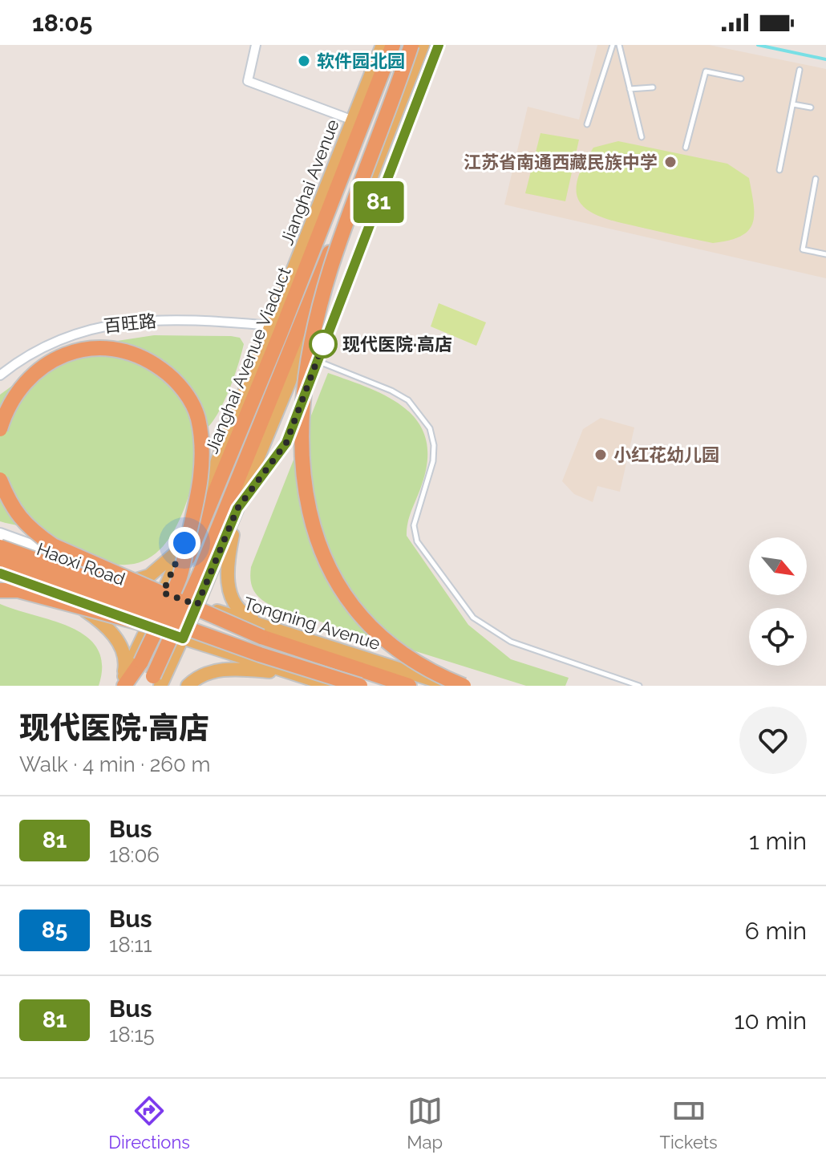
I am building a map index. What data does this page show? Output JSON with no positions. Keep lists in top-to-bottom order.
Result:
{
  "streets": {
    "highway": ["Jianghai Avenue Viaduct"],
    "main road": ["Jianghai Avenue", "Haoxi Road", "Tongning Avenue"],
    "street": ["百旺路"]
  },
  "crossings": [
    ["Jianghai Avenue", "百旺路"],
    ["Jianghai Avenue", "Jianghai Avenue Viaduct"],
    ["Jianghai Avenue", "Haoxi Road"],
    ["Jianghai Avenue", "Tongning Avenue"],
    ["Haoxi Road", "Tongning Avenue"]
  ],
  "places": [
    "软件园北园",
    "江苏省南通西藏民族中学",
    "现代医院·高店",
    "小红花幼儿园"
  ],
  "lines": ["bus line 81"],
  "north": "bottom right",
  "page": {
    "status": "18:05",
    "on_map": "81",
    "heading": ["现代医院·高店", "Walk · 4 min · 260 m"],
    "list": [
      {
        "mark": "81",
        "name": "Bus",
        "note": "18:06",
        "value": "1 min"
      },
      {
        "mark": "85",
        "name": "Bus",
        "note": "18:11",
        "value": "6 min"
      },
      {
        "mark": "81",
        "name": "Bus",
        "note": "18:15",
        "value": "10 min"
      }
    ],
    "tabs": ["Directions", "Map", "Tickets"]
  }
}
